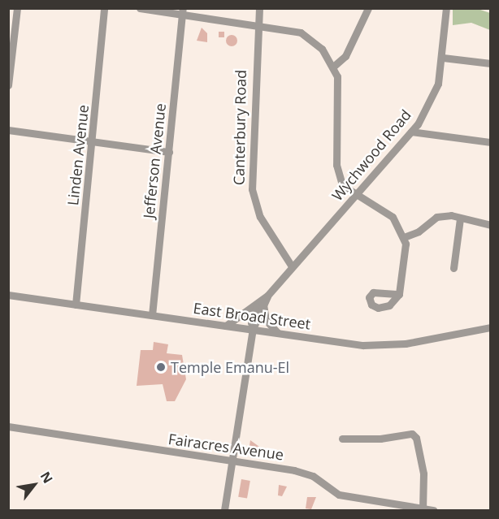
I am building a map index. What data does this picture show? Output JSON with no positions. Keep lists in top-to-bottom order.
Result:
{
  "streets": {
    "street": [
      "Canterbury Road",
      "Linden Avenue",
      "Wychwood Road",
      "Jefferson Avenue",
      "East Broad Street",
      "Fairacres Avenue"
    ]
  },
  "crossings": [
    ["Canterbury Road", "Wychwood Road"],
    ["Linden Avenue", "East Broad Street"],
    ["Wychwood Road", "East Broad Street"],
    ["Wychwood Road", "Fairacres Avenue"],
    ["Jefferson Avenue", "East Broad Street"]
  ],
  "places": ["Temple Emanu-El"],
  "north": "top right"
}
